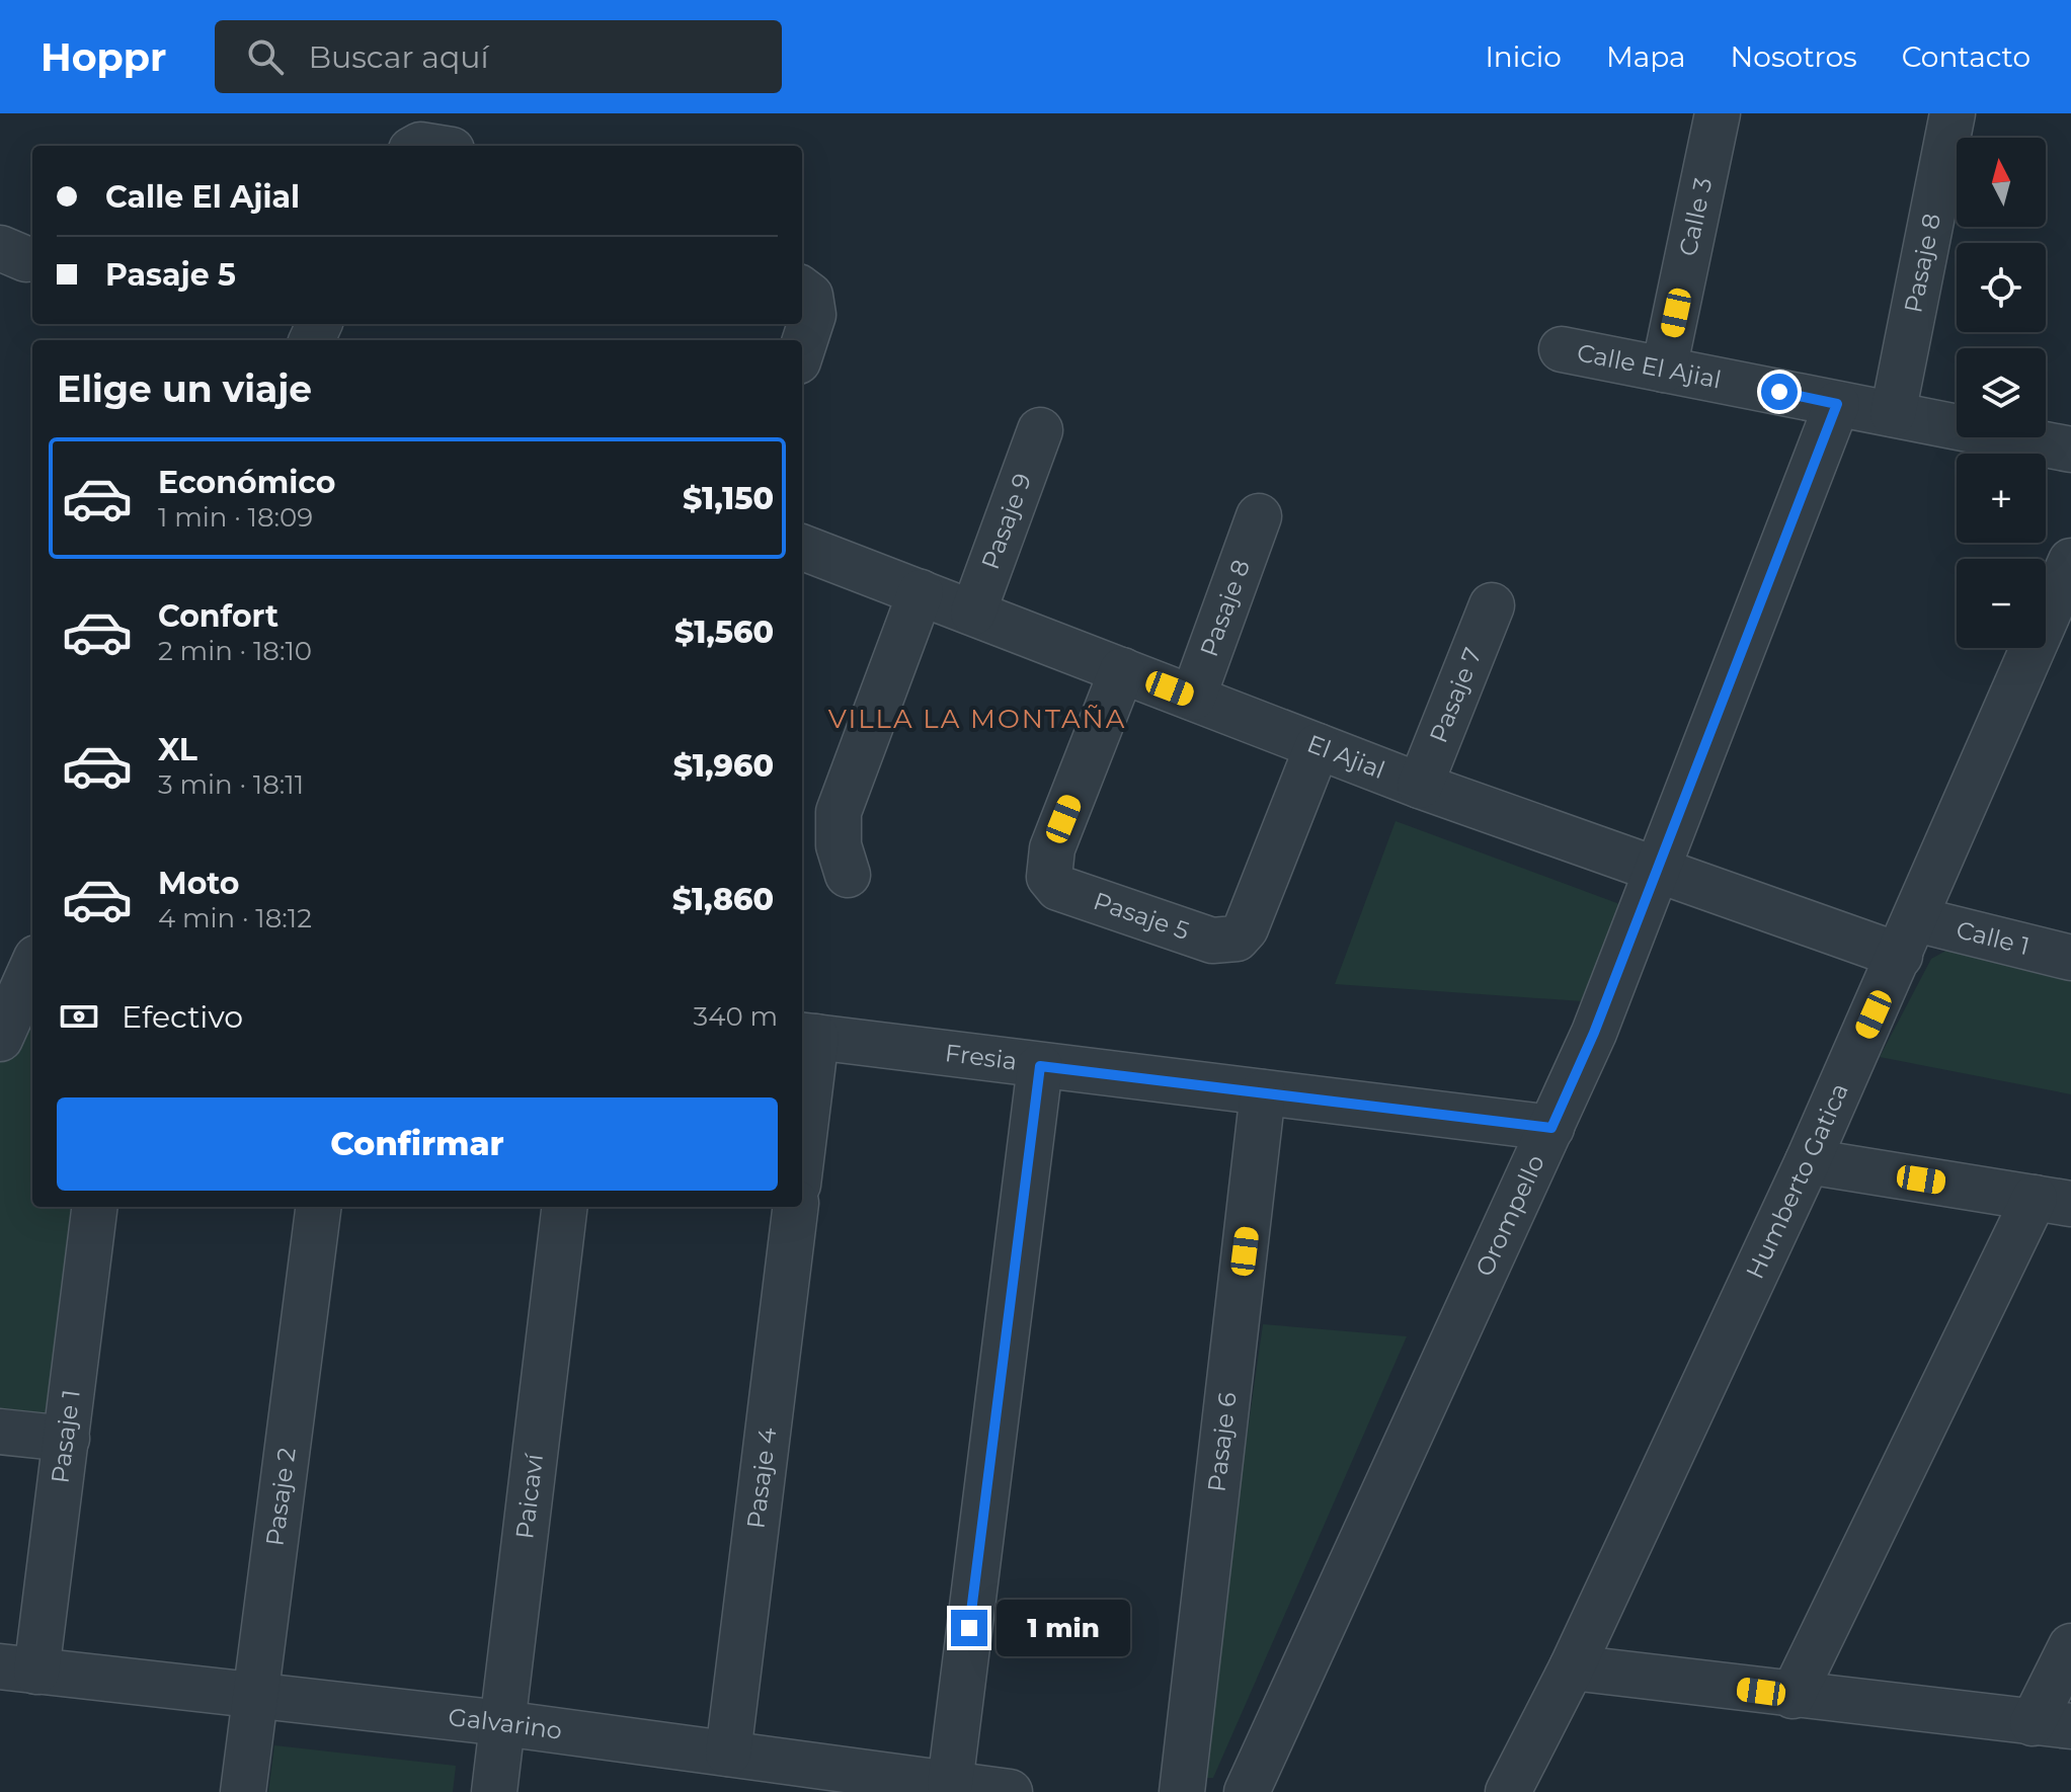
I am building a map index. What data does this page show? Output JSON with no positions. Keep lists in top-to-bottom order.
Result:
{
  "streets": {
    "street": [
      "Calle 3",
      "Pasaje 8",
      "Calle El Ajial",
      "Pasaje 9",
      "Pasaje 7",
      "El Ajial",
      "Pasaje 5",
      "Calle 1",
      "Fresia",
      "Humberto Gatica",
      "Orompello",
      "Pasaje 1",
      "Pasaje 6",
      "Pasaje 4",
      "Pasaje 2",
      "Paicaví",
      "Galvarino"
    ]
  },
  "crossings": [
    ["Calle 3", "Calle El Ajial"],
    ["Pasaje 8", "Calle El Ajial"],
    ["Pasaje 8", "El Ajial"],
    ["Calle El Ajial", "Orompello"],
    ["Pasaje 9", "El Ajial"],
    ["Pasaje 7", "El Ajial"],
    ["El Ajial", "Pasaje 5"],
    ["El Ajial", "Calle 1"],
    ["El Ajial", "Humberto Gatica"],
    ["El Ajial", "Orompello"],
    ["Calle 1", "Humberto Gatica"],
    ["Fresia", "Orompello"],
    ["Fresia", "Pasaje 6"],
    ["Pasaje 1", "Galvarino"],
    ["Pasaje 4", "Galvarino"],
    ["Pasaje 2", "Galvarino"],
    ["Paicaví", "Galvarino"]
  ],
  "districts": ["VILLA LA MONTAÑA"],
  "north": "top",
  "page": {
    "header": "Hoppr",
    "search": "Buscar aquí",
    "nav": [
      "Inicio",
      "Mapa",
      "Nosotros",
      "Contacto"
    ],
    "map_buttons": ["+", "−"],
    "banner": ["Calle El Ajial", "Pasaje 5"],
    "heading": "Elige un viaje",
    "list": [
      {
        "name": "Económico",
        "note": "1 min · 18:09",
        "value": "$1,150"
      },
      {
        "name": "Confort",
        "note": "2 min · 18:10",
        "value": "$1,560"
      },
      {
        "name": "XL",
        "note": "3 min · 18:11",
        "value": "$1,960"
      },
      {
        "name": "Moto",
        "note": "4 min · 18:12",
        "value": "$1,860"
      }
    ],
    "pay": ["Efectivo", "340 m"],
    "buttons": "Confirmar",
    "bubble": "1 min"
  }
}
